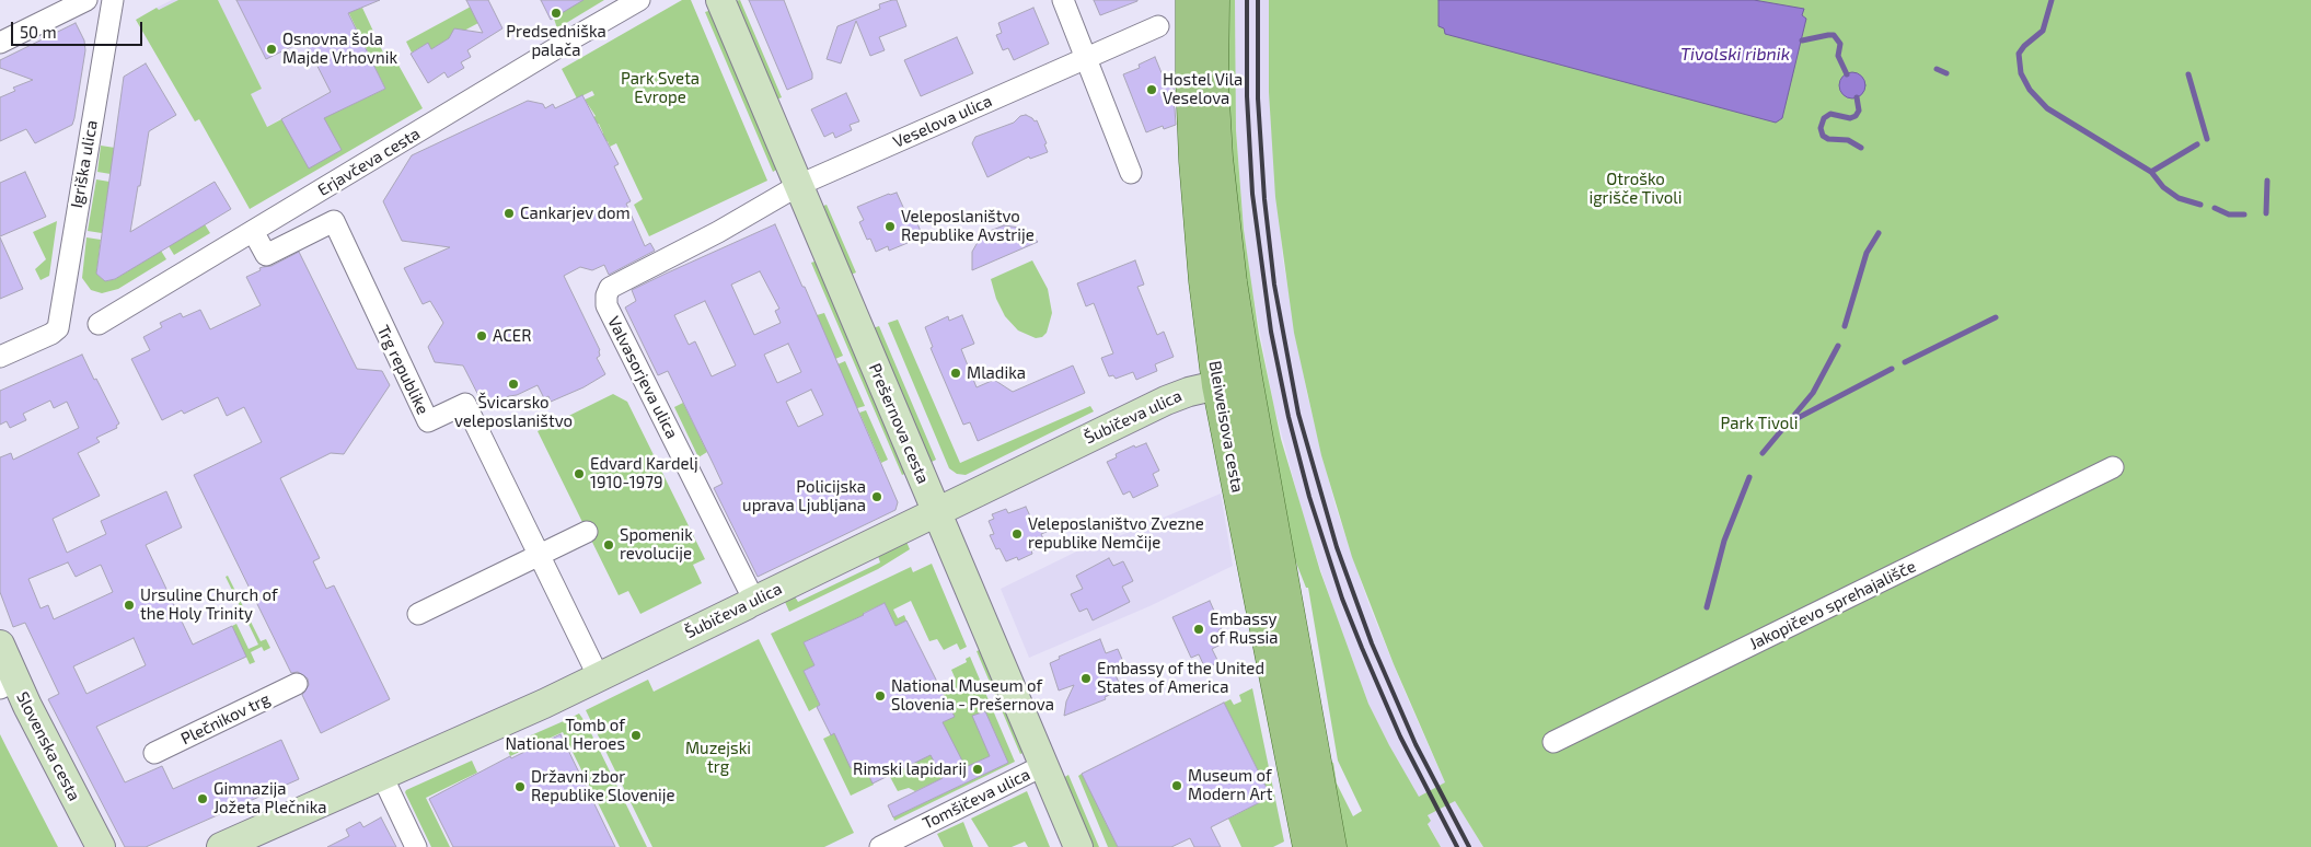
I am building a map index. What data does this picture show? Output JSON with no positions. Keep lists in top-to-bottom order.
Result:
{
  "streets": {
    "main road": ["Bleiweisova cesta"],
    "street": [
      "Veselova ulica",
      "Erjavčeva cesta",
      "Igriška ulica",
      "Trg republike",
      "Valvasorjeva ulica",
      "Šubičeva ulica",
      "Prešernova cesta",
      "Jakopičevo sprehajališče",
      "Plečnikov trg",
      "Slovenska cesta",
      "Tomšičeva ulica"
    ]
  },
  "crossings": [
    ["Veselova ulica", "Valvasorjeva ulica"],
    ["Veselova ulica", "Prešernova cesta"],
    ["Erjavčeva cesta", "Trg republike"],
    ["Trg republike", "Šubičeva ulica"],
    ["Valvasorjeva ulica", "Šubičeva ulica"],
    ["Valvasorjeva ulica", "Prešernova cesta"],
    ["Šubičeva ulica", "Prešernova cesta"],
    ["Šubičeva ulica", "Bleiweisova cesta"],
    ["Prešernova cesta", "Tomšičeva ulica"]
  ],
  "water": ["Tivolski ribnik"],
  "parks": [
    "Park Sveta Evrope",
    "Otroško igrišče Tivoli",
    "Park Tivoli",
    "Muzejski trg"
  ],
  "places": [
    "Predsedniška palača",
    "Osnovna šola Majde Vrhovnik",
    "Hostel Vila Veselova",
    "Cankarjev dom",
    "Veleposlaništvo Republike Avstrije",
    "ACER",
    "Mladika",
    "Švicarsko veleposlaništvo",
    "Edvard Kardelj 1910-1979",
    "Policijska uprava Ljubljana",
    "Veleposlaništvo Zvezne republike Nemčije",
    "Spomenik revolucije",
    "Ursuline Church of the Holy Trinity",
    "Embassy of Russia",
    "Embassy of the United States of America",
    "National Museum of Slovenia - Prešernova",
    "Tomb of National Heroes",
    "Rimski lapidarij",
    "Museum of Modern Art",
    "Državni zbor Republike Slovenije",
    "Gimnazija Jožeta Plečnika"
  ],
  "scale_bar": "50 m"
}
